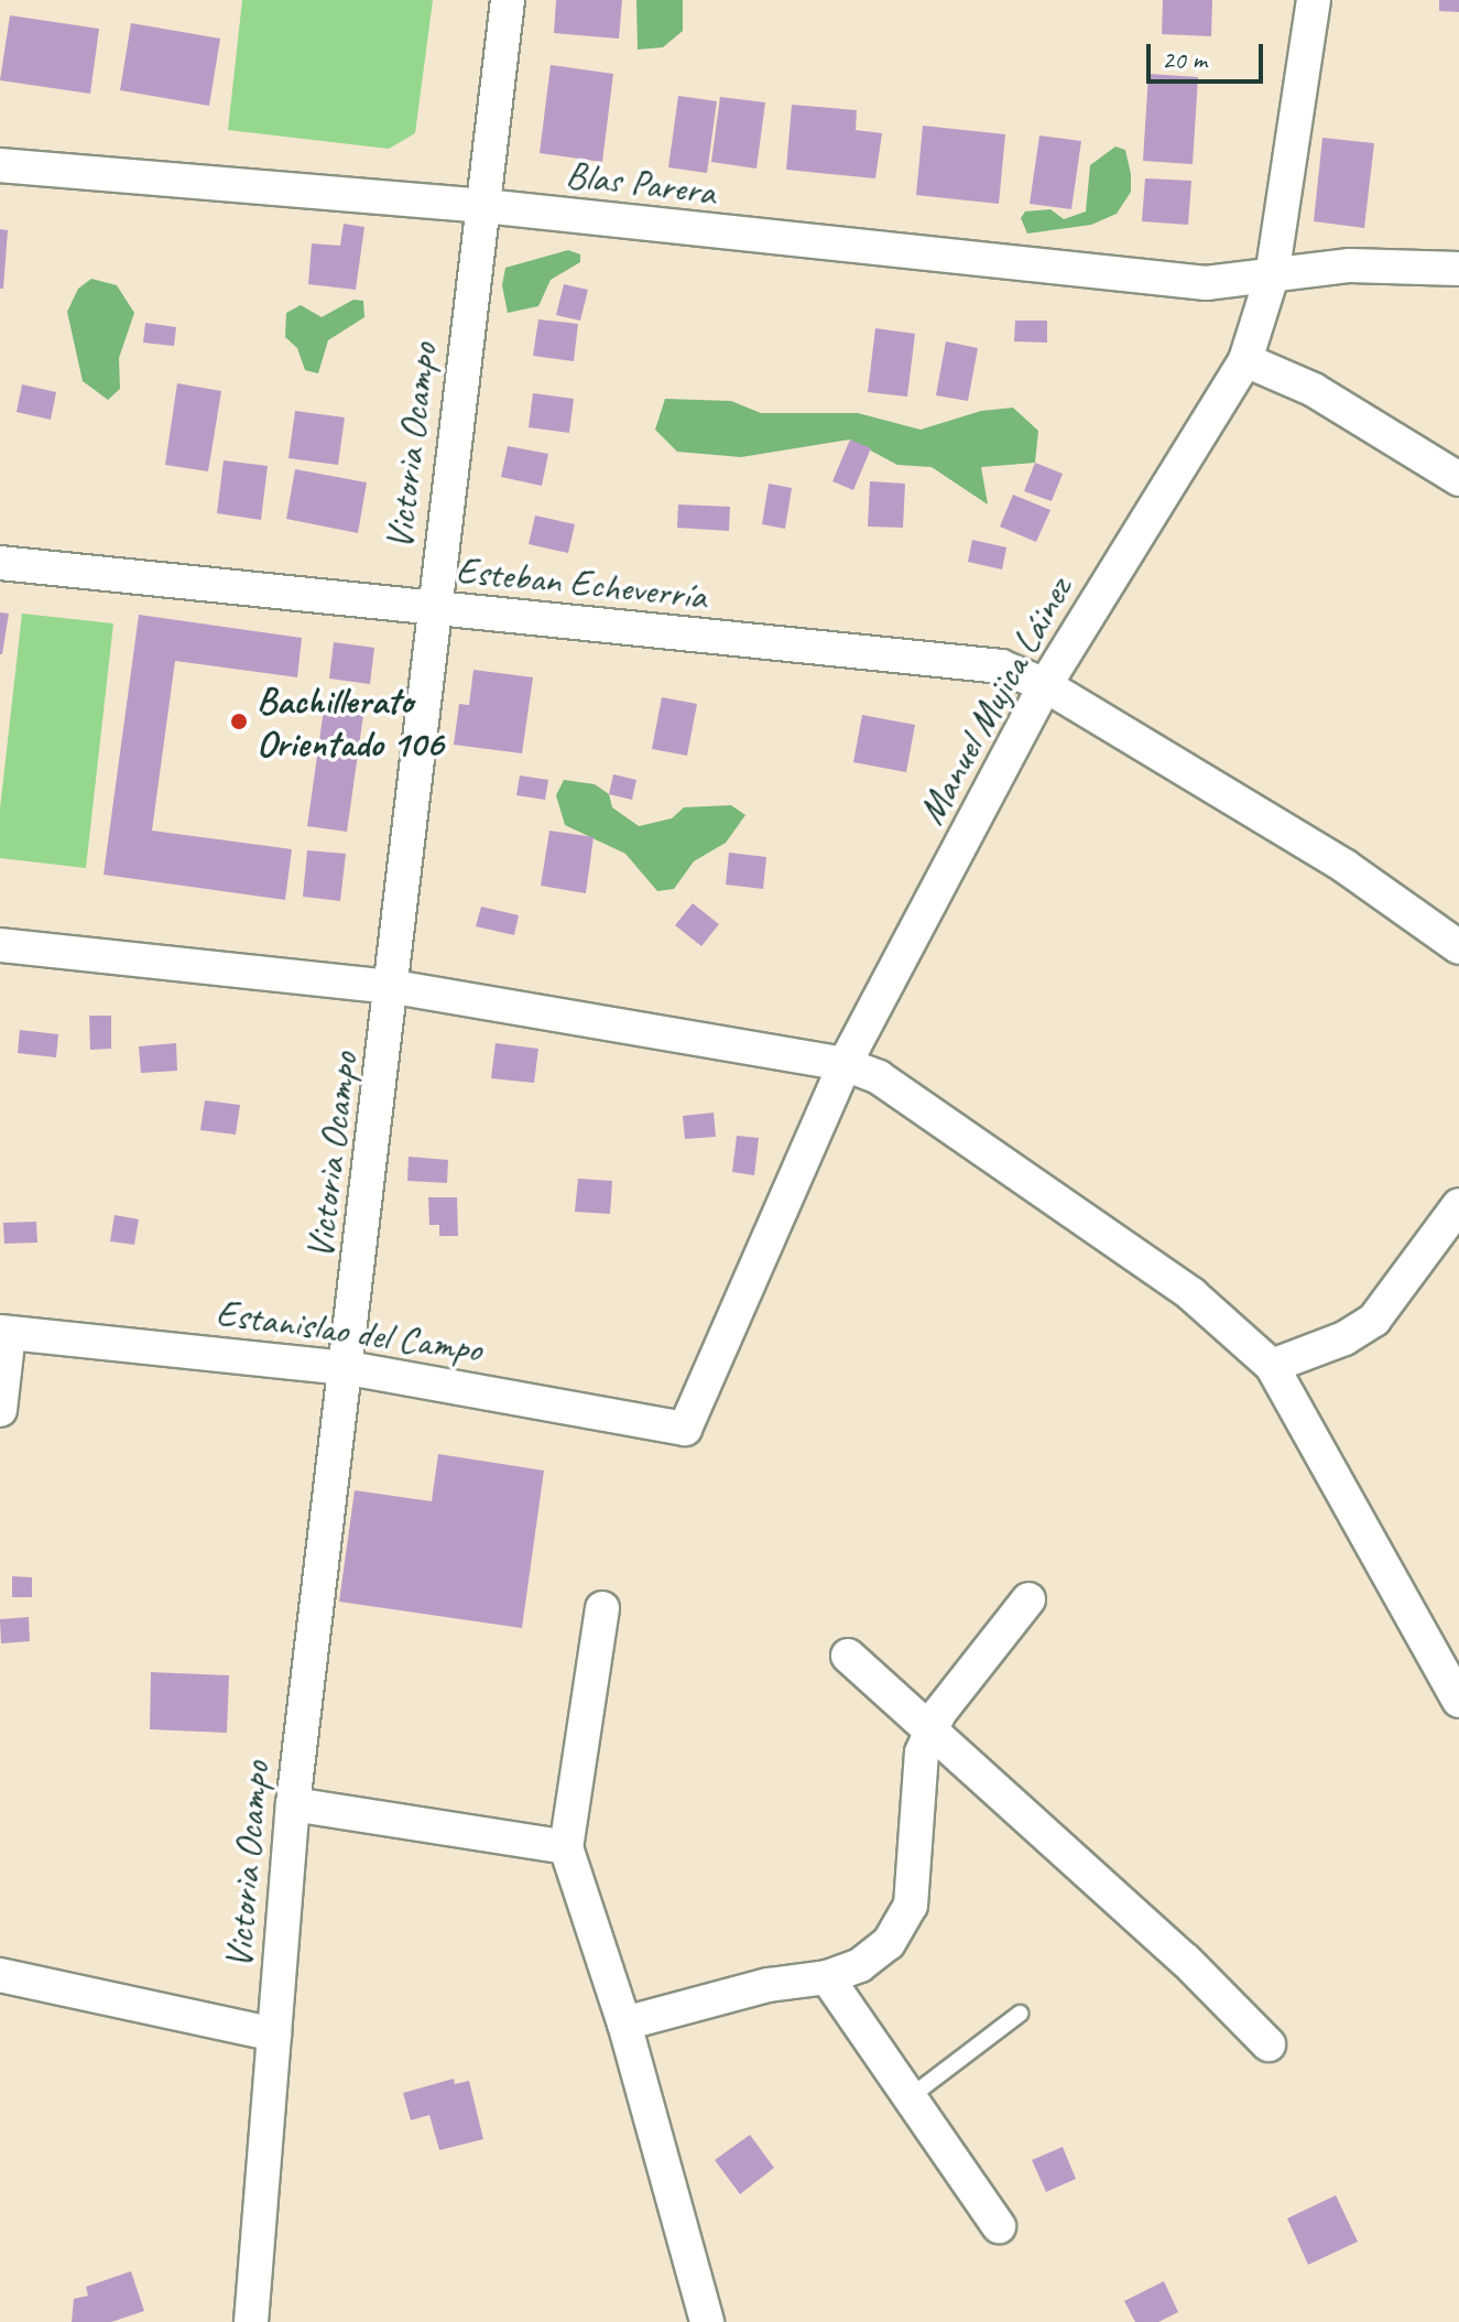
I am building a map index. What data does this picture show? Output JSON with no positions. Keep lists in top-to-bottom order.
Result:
{
  "streets": {
    "street": [
      "Blas Parera",
      "Victoria Ocampo",
      "Esteban Echeverría",
      "Manuel Mujica Láinez",
      "Estanislao del Campo"
    ]
  },
  "crossings": [
    ["Blas Parera", "Victoria Ocampo"],
    ["Blas Parera", "Manuel Mujica Láinez"],
    ["Victoria Ocampo", "Esteban Echeverría"],
    ["Victoria Ocampo", "Estanislao del Campo"],
    ["Esteban Echeverría", "Manuel Mujica Láinez"],
    ["Manuel Mujica Láinez", "Estanislao del Campo"]
  ],
  "places": ["Bachillerato Orientado 106"],
  "scale_bar": "20 m"
}
